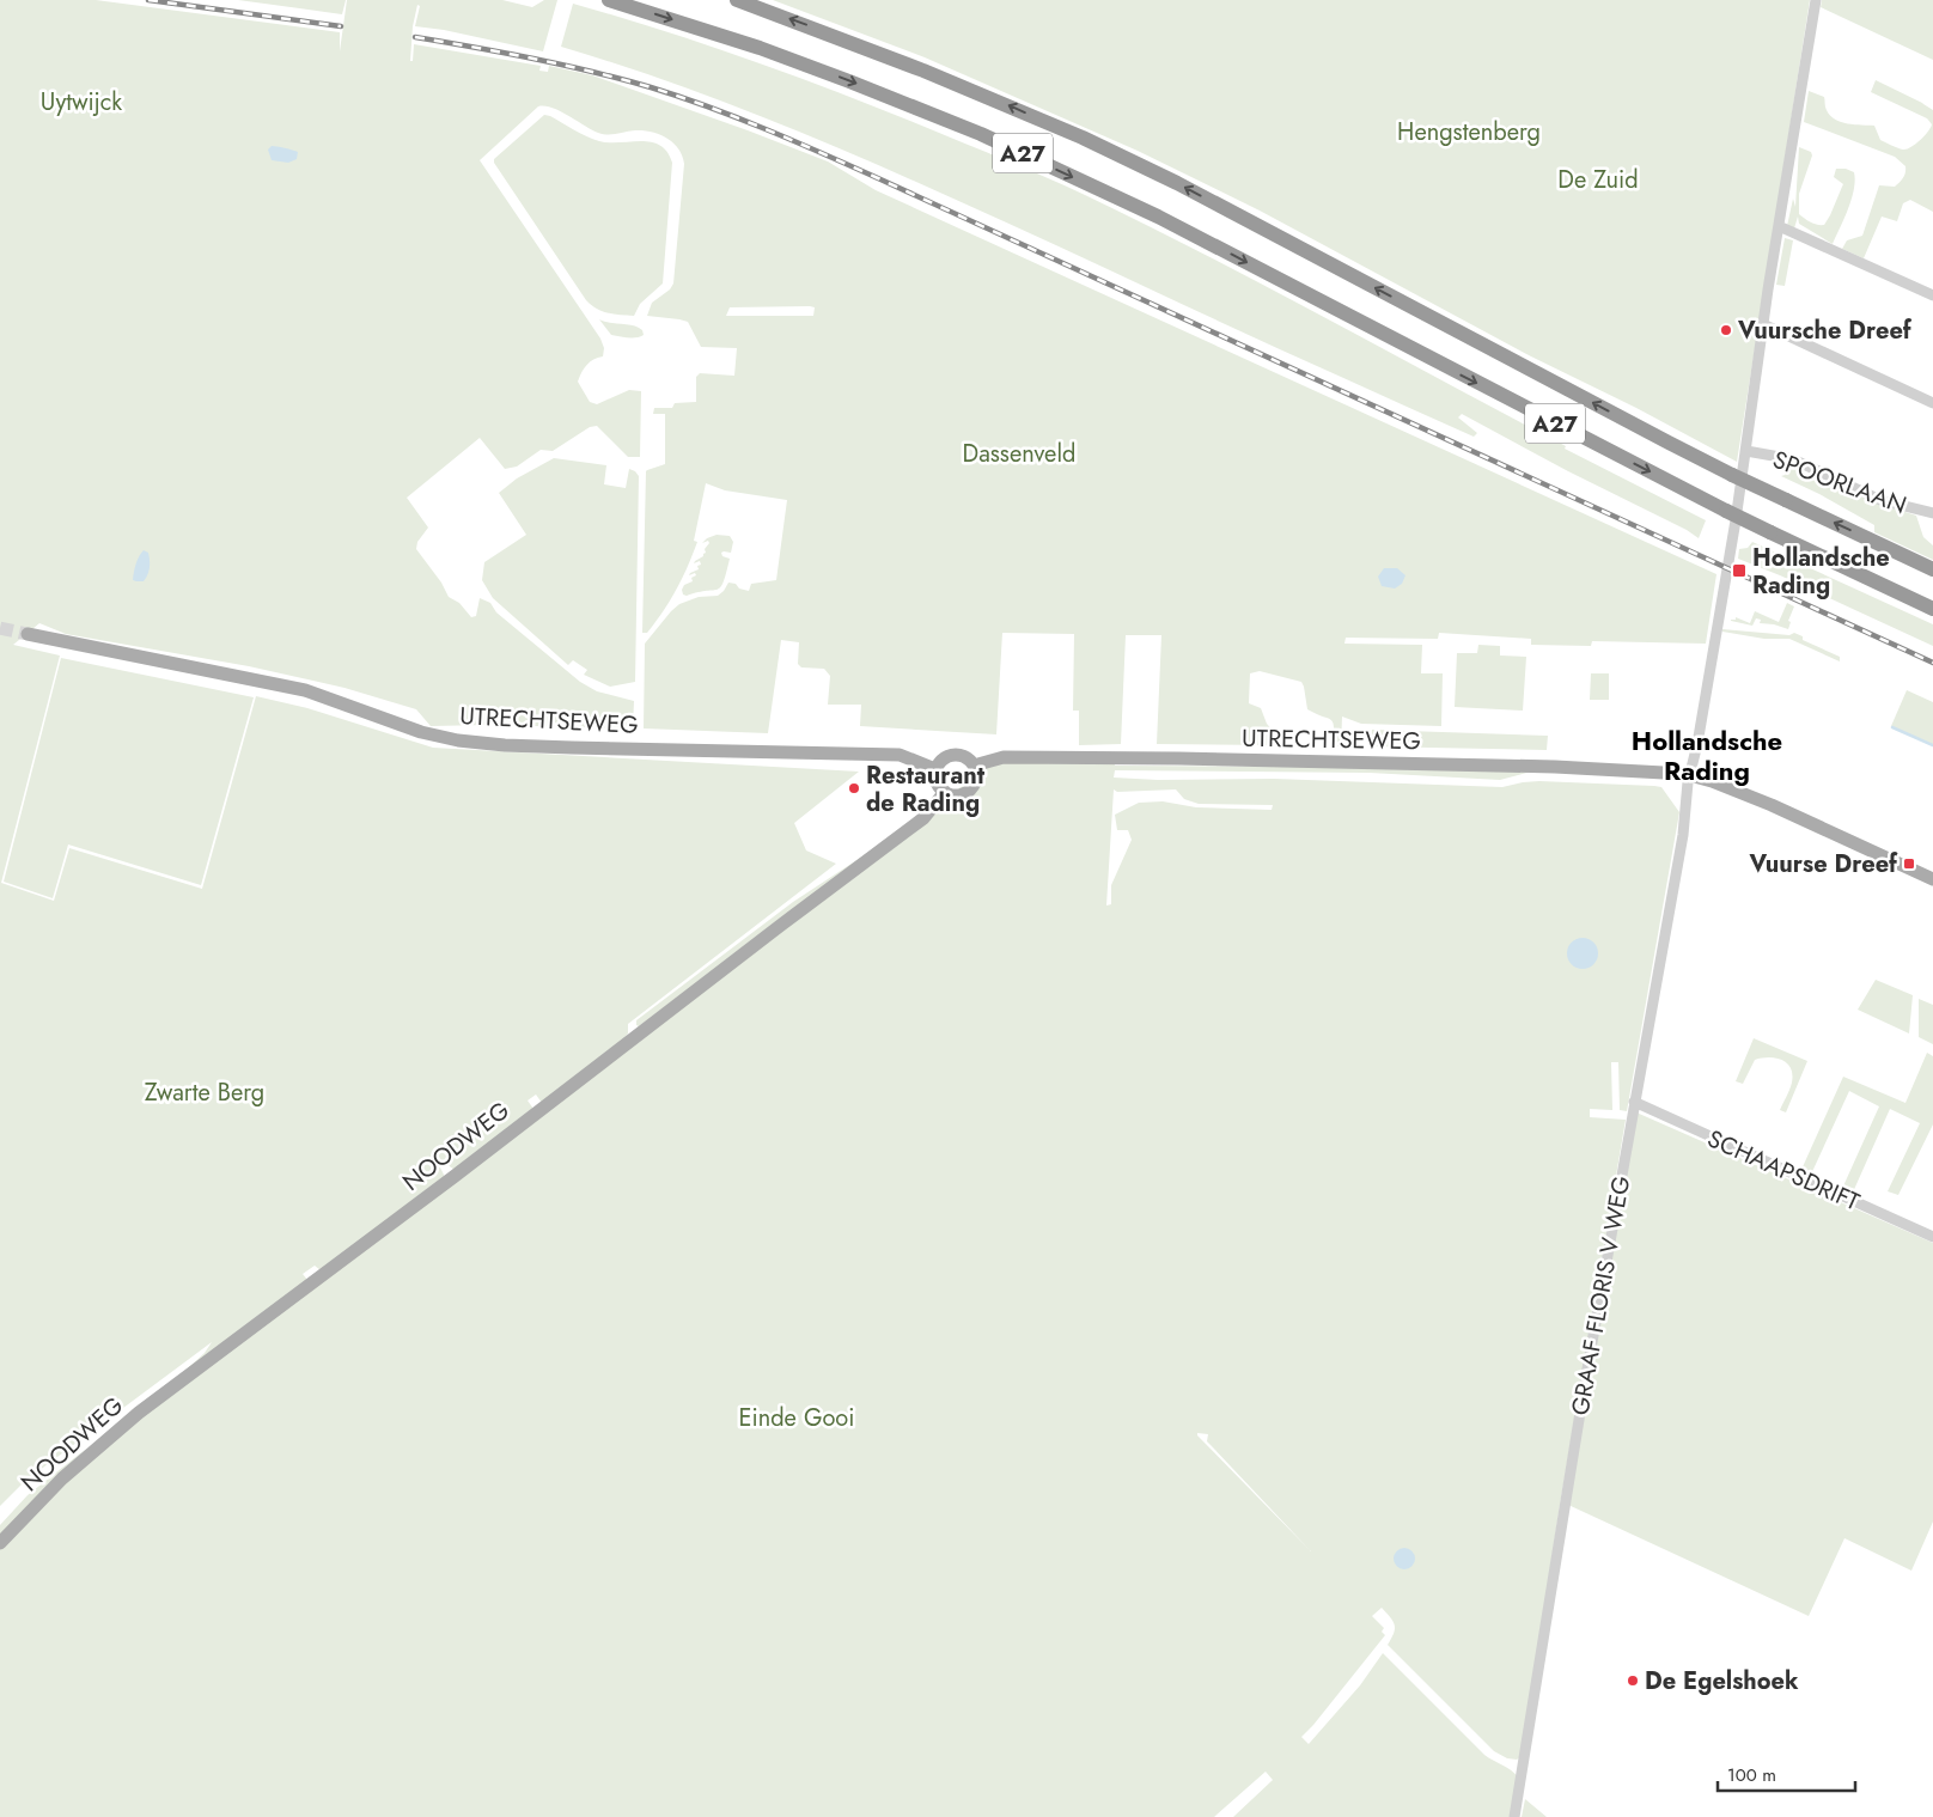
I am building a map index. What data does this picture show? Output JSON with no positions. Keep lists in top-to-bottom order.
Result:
{
  "streets": {
    "highway": ["A27"],
    "main road": ["UTRECHTSEWEG", "NOODWEG"],
    "street": ["SPOORLAAN", "SCHAAPSDRIFT", "GRAAF FLORIS V WEG"]
  },
  "crossings": [
    ["UTRECHTSEWEG", "NOODWEG"],
    ["UTRECHTSEWEG", "GRAAF FLORIS V WEG"],
    ["SCHAAPSDRIFT", "GRAAF FLORIS V WEG"]
  ],
  "districts": ["Hollandsche Rading"],
  "parks": [
    "Uytwijck",
    "Hengstenberg",
    "De Zuid",
    "Dassenveld",
    "Zwarte Berg",
    "Einde Gooi"
  ],
  "places": {
    "other": ["Vuursche Dreef", "Restaurant de Rading", "De Egelshoek"],
    "transit": ["Hollandsche Rading", "Vuurse Dreef"]
  },
  "scale_bar": "100 m"
}
